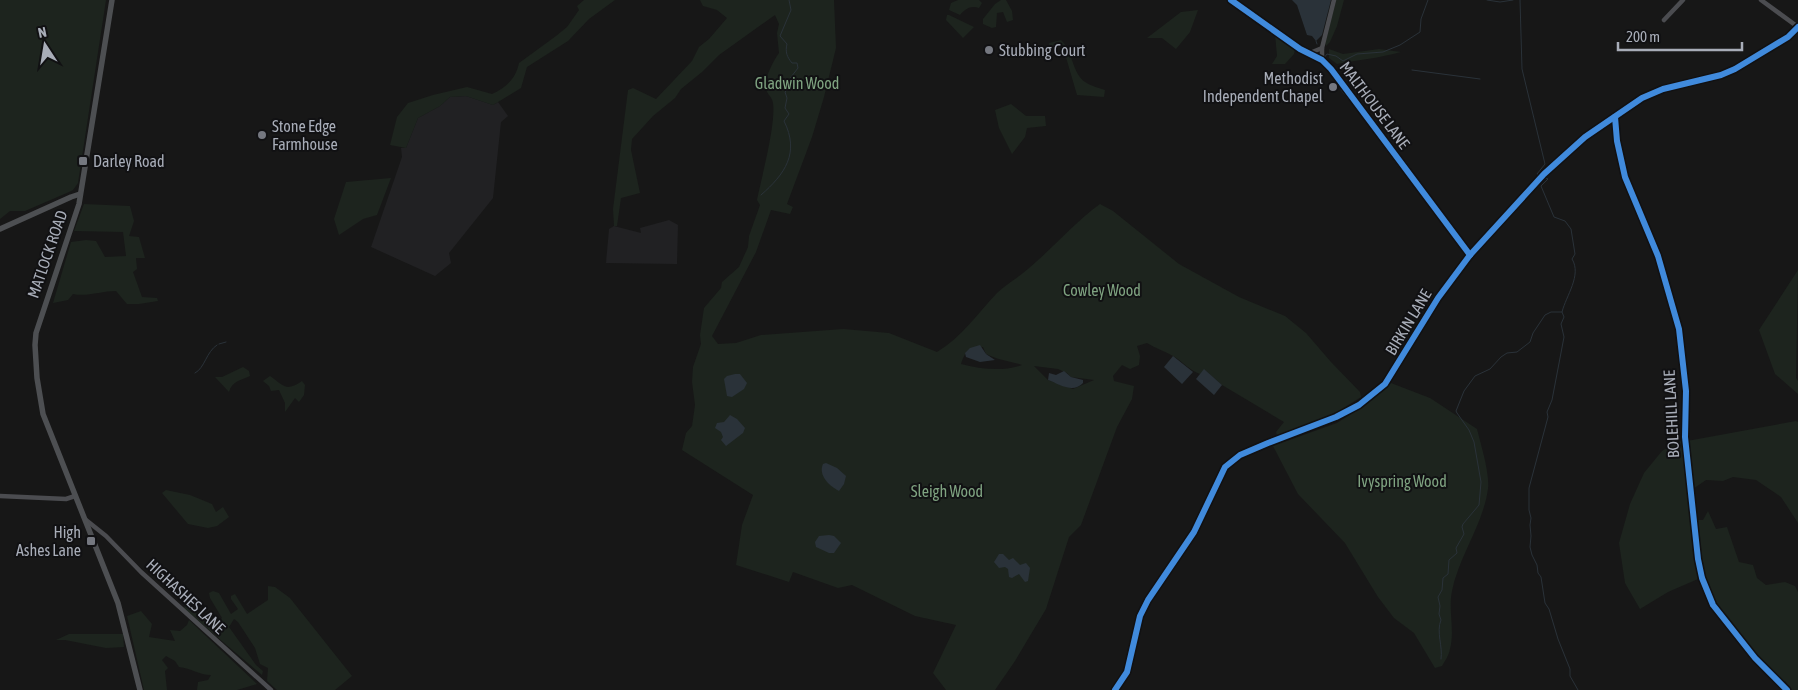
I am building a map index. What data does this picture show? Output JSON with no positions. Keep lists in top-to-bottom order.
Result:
{
  "streets": {
    "main road": ["MATLOCK ROAD"],
    "street": [
      "MALTHOUSE LANE",
      "BIRKIN LANE",
      "BOLEHILL LANE",
      "HIGHASHES LANE"
    ]
  },
  "crossings": [
    ["MALTHOUSE LANE", "BIRKIN LANE"],
    ["MATLOCK ROAD", "HIGHASHES LANE"],
    ["BIRKIN LANE", "BOLEHILL LANE"]
  ],
  "parks": [
    "Gladwin Wood",
    "Cowley Wood",
    "Ivyspring Wood",
    "Sleigh Wood"
  ],
  "places": {
    "other": ["Stubbing Court", "Methodist Independent Chapel", "Stone Edge Farmhouse"],
    "transit": ["Darley Road", "High Ashes Lane"]
  },
  "scale_bar": "200 m",
  "north": "top"
}
